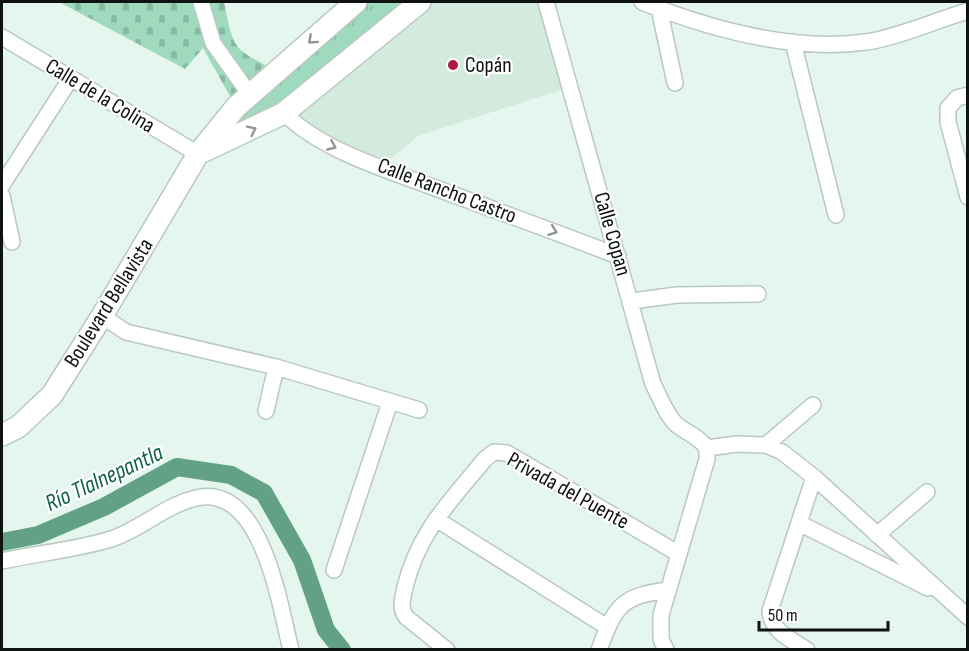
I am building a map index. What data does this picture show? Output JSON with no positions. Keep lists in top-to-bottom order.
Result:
{
  "streets": {
    "main road": ["Boulevard Bellavista"],
    "street": [
      "Calle de la Colina",
      "Calle Rancho Castro",
      "Calle Copan",
      "Privada del Puente"
    ]
  },
  "crossings": [
    ["Calle de la Colina", "Boulevard Bellavista"],
    ["Calle Rancho Castro", "Calle Copan"]
  ],
  "one_way": ["Calle Rancho Castro"],
  "water": ["Río Tlalnepantla"],
  "places": ["Copán"],
  "scale_bar": "50 m"
}
